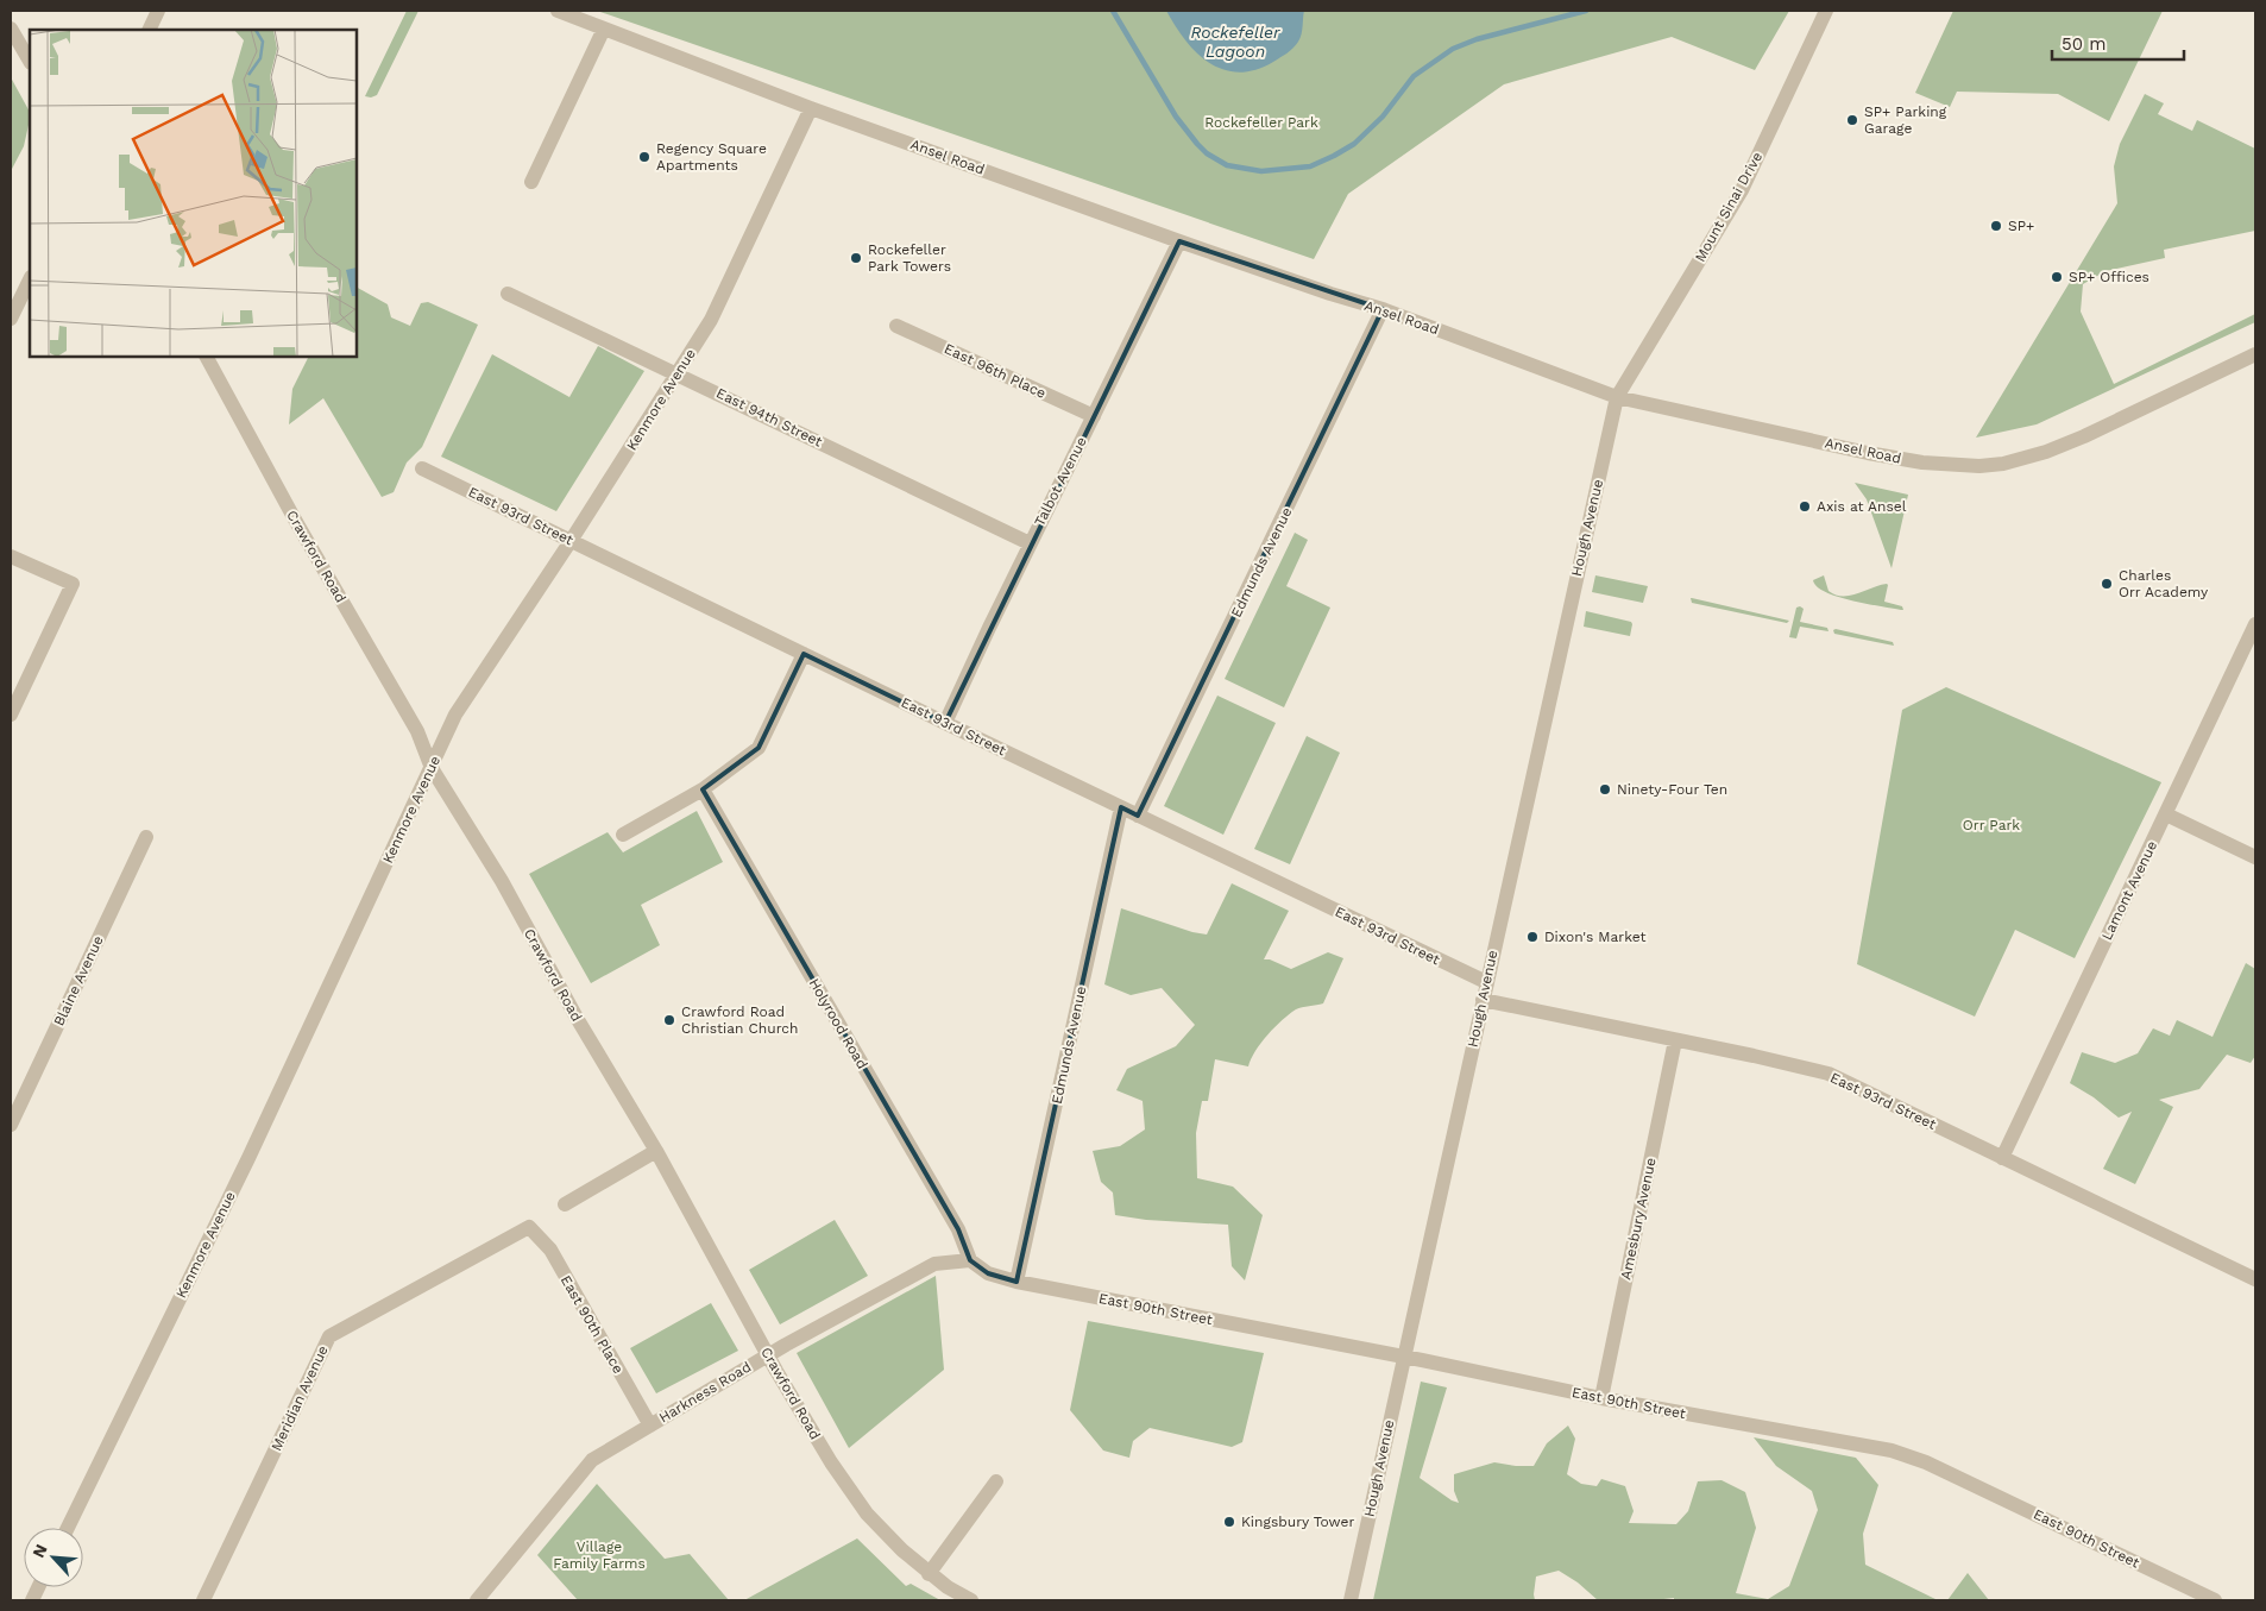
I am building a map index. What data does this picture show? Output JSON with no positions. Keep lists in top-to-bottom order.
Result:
{
  "streets": {
    "street": [
      "Ansel Road",
      "Mount Sinai Drive",
      "East 96th Place",
      "Kenmore Avenue",
      "East 94th Street",
      "Talbot Avenue",
      "East 93rd Street",
      "Hough Avenue",
      "Crawford Road",
      "Edmunds Avenue",
      "Lamont Avenue",
      "Blaine Avenue",
      "Holyrood Road",
      "Amesbury Avenue",
      "East 90th Street",
      "East 90th Place",
      "Harkness Road",
      "Meridian Avenue"
    ]
  },
  "crossings": [
    ["Ansel Road", "Mount Sinai Drive"],
    ["Ansel Road", "Kenmore Avenue"],
    ["Ansel Road", "Talbot Avenue"],
    ["Ansel Road", "Hough Avenue"],
    ["Ansel Road", "Edmunds Avenue"],
    ["Mount Sinai Drive", "Hough Avenue"],
    ["East 96th Place", "Talbot Avenue"],
    ["Kenmore Avenue", "East 94th Street"],
    ["Kenmore Avenue", "East 93rd Street"],
    ["Kenmore Avenue", "Crawford Road"],
    ["East 94th Street", "Talbot Avenue"],
    ["Talbot Avenue", "East 93rd Street"],
    ["East 93rd Street", "Hough Avenue"],
    ["East 93rd Street", "Edmunds Avenue"],
    ["East 93rd Street", "Lamont Avenue"],
    ["East 93rd Street", "Amesbury Avenue"],
    ["Hough Avenue", "East 90th Street"],
    ["Crawford Road", "Harkness Road"],
    ["Edmunds Avenue", "East 90th Street"],
    ["Holyrood Road", "Harkness Road"],
    ["Amesbury Avenue", "East 90th Street"],
    ["East 90th Place", "Harkness Road"],
    ["East 90th Place", "Meridian Avenue"]
  ],
  "water": ["Rockefeller Lagoon"],
  "parks": ["Rockefeller Park", "Orr Park", "Village Family Farms"],
  "places": [
    "SP+ Parking Garage",
    "Regency Square Apartments",
    "SP+",
    "Rockefeller Park Towers",
    "SP+ Offices",
    "Axis at Ansel",
    "Charles Orr Academy",
    "Ninety-Four Ten",
    "Dixon's Market",
    "Crawford Road Christian Church",
    "Kingsbury Tower"
  ],
  "scale_bar": "50 m",
  "north": "top left"
}
